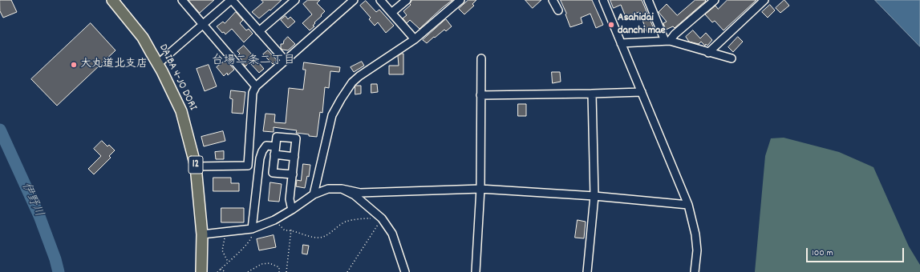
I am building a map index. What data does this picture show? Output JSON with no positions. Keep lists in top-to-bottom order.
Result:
{
  "streets": {
    "highway": ["DAIBA 4-JO DORI", "12"]
  },
  "districts": ["台場二条二丁目"],
  "water": ["伊野川"],
  "places": ["Asahidai danchi mae", "大丸道北支店"],
  "scale_bar": "100 m"
}
